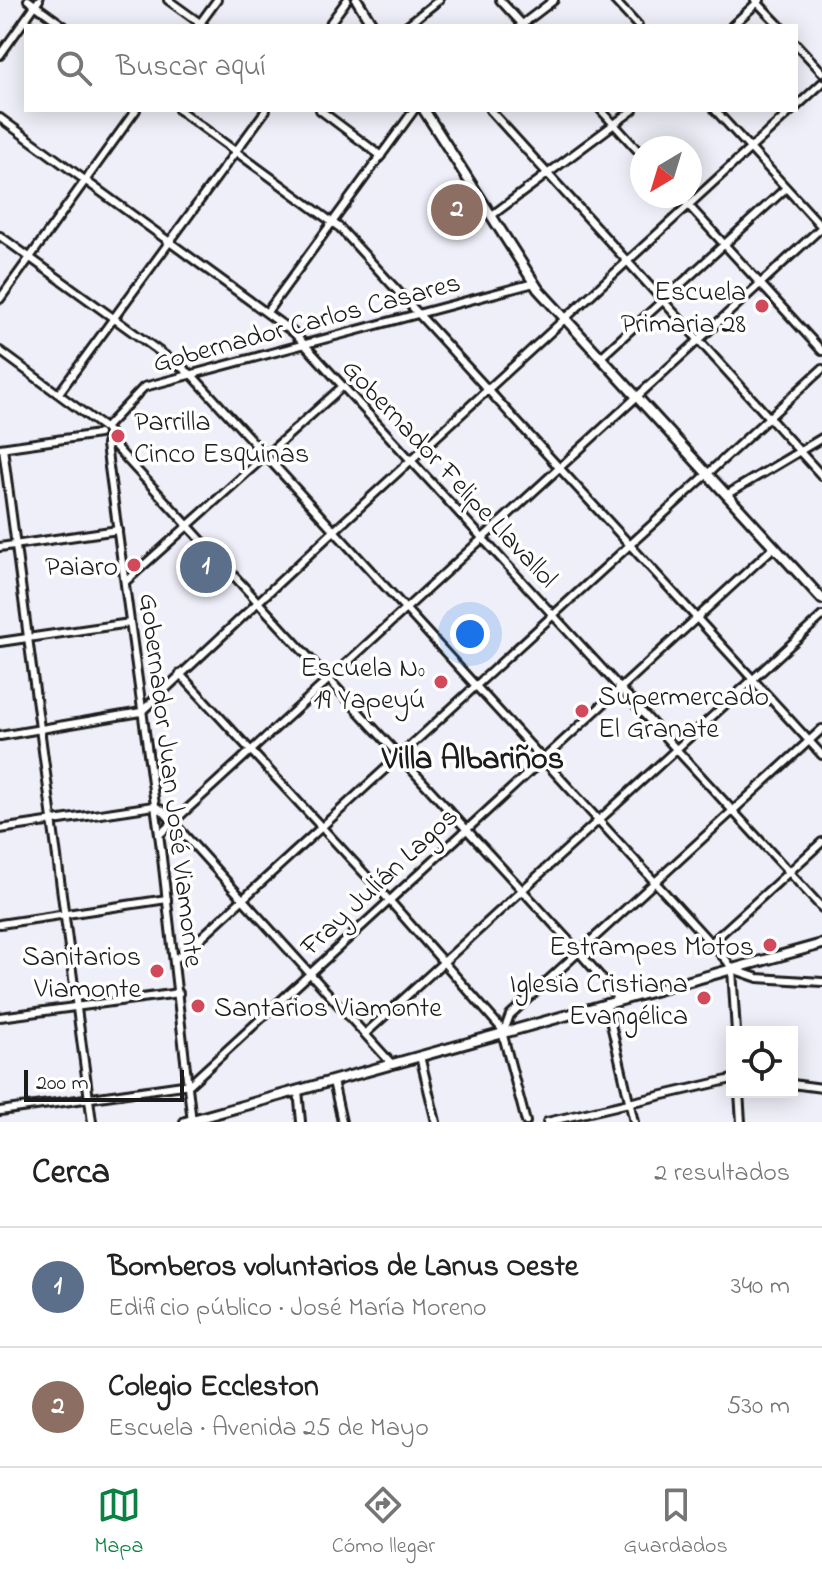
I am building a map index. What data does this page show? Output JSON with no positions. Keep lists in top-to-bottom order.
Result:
{
  "streets": {
    "street": [
      "Gobernador Carlos Casares",
      "Gobernador Felipe Llavallol",
      "Gobernador Juan José Viamonte",
      "Fray Julián Lagos"
    ]
  },
  "crossings": [
    ["Gobernador Carlos Casares", "Gobernador Felipe Llavallol"],
    ["Gobernador Carlos Casares", "Gobernador Juan José Viamonte"],
    ["Gobernador Felipe Llavallol", "Fray Julián Lagos"],
    ["Gobernador Juan José Viamonte", "Fray Julián Lagos"]
  ],
  "districts": ["Villa Albariños"],
  "places": [
    "Escuela Primaria 28",
    "Parrilla Cinco Esquinas",
    "Paiaro",
    "Escuela Nº 19 Yapeyú",
    "Supermercado El Granate",
    "Estrampes Motos",
    "Sanitarios Viamonte",
    "Iglesia Cristiana Evangélica",
    "Santarios Viamonte"
  ],
  "scale_bar": "200 m",
  "north": "bottom left",
  "page": {
    "search": "Buscar aquí",
    "pins": ["2", "1"],
    "scale": "200 m",
    "heading": ["Cerca", "2 resultados"],
    "list": [
      {
        "mark": "1",
        "name": "Bomberos voluntarios de Lanus Oeste",
        "note": "Edificio público · José María Moreno",
        "value": "340 m"
      },
      {
        "mark": "2",
        "name": "Colegio Eccleston",
        "note": "Escuela · Avenida 25 de Mayo",
        "value": "530 m"
      }
    ],
    "nav": ["Mapa", "Cómo llegar", "Guardados"]
  }
}
